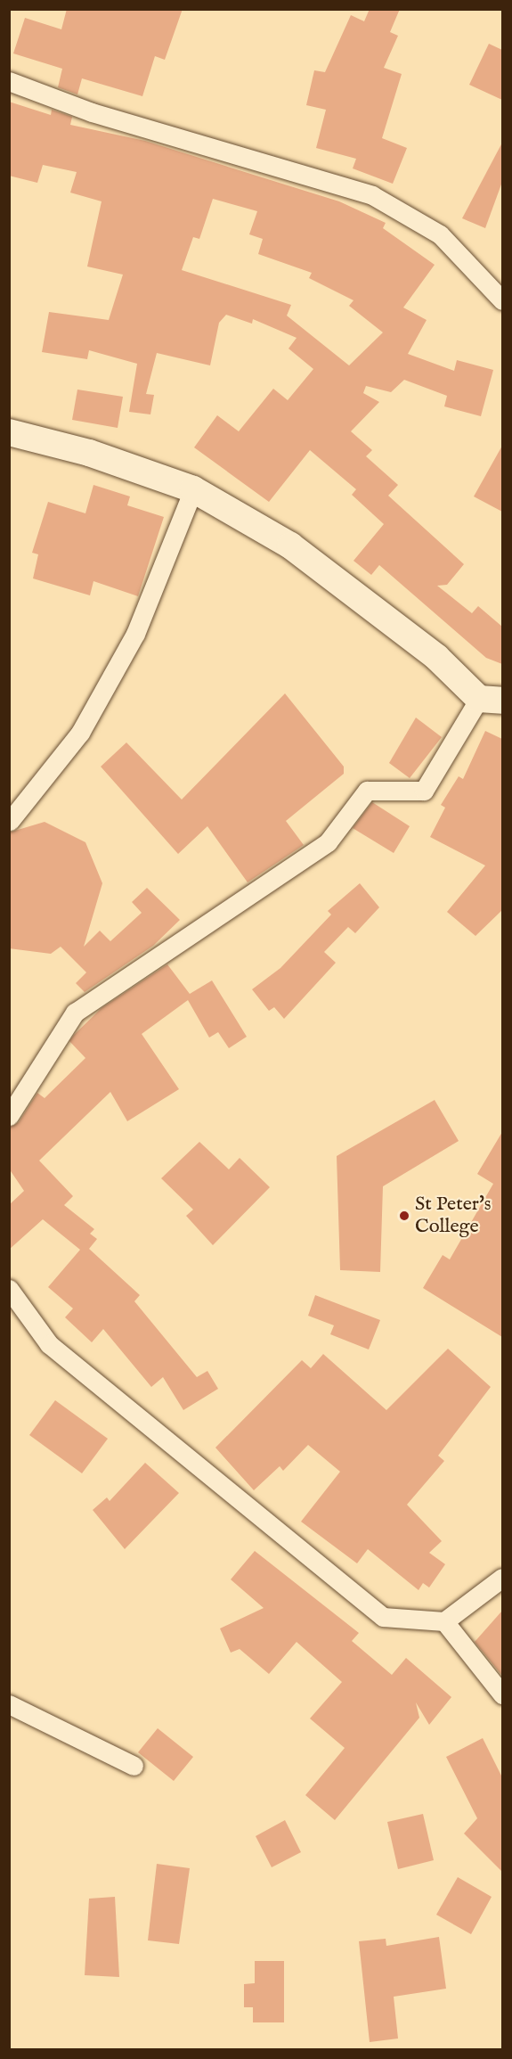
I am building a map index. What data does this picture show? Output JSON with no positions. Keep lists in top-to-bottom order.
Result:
{
  "places": ["St Peter's College"]
}
